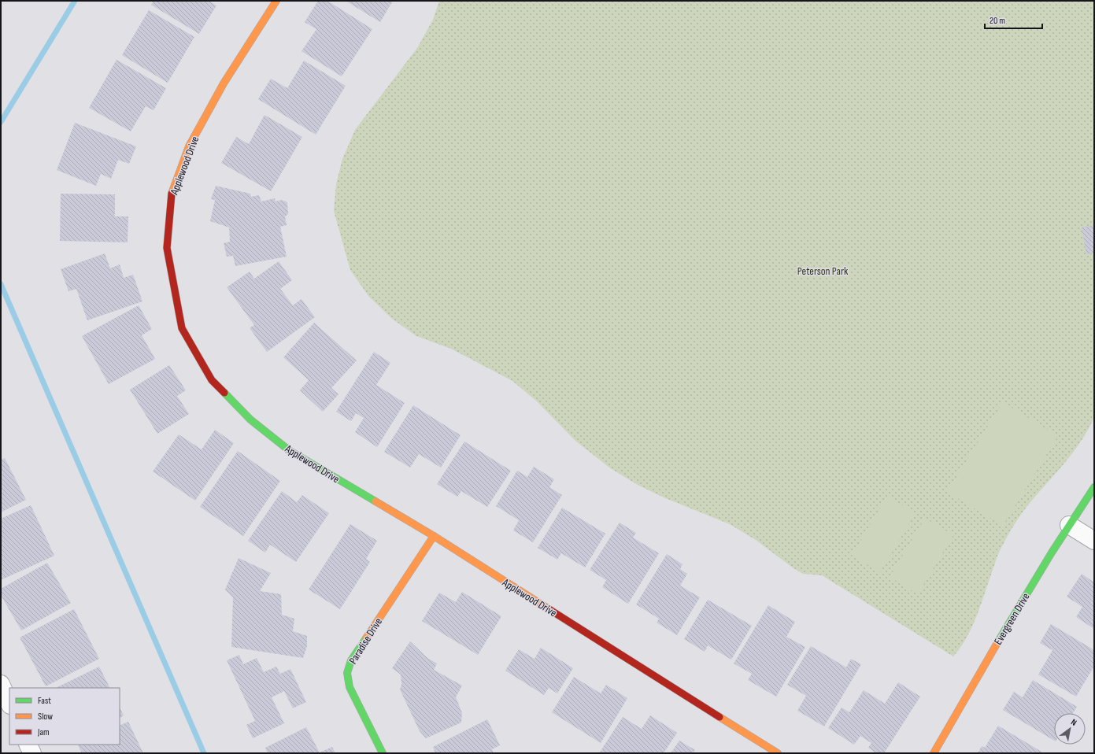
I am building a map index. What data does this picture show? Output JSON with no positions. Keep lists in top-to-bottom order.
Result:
{
  "streets": {
    "street": ["Applewood Drive", "Evergreen Drive", "Paradise Drive"]
  },
  "crossings": [
    ["Applewood Drive", "Paradise Drive"]
  ],
  "parks": ["Peterson Park"],
  "legend": ["Fast", "Slow", "Jam"],
  "scale_bar": "20 m",
  "north": "top right"
}
